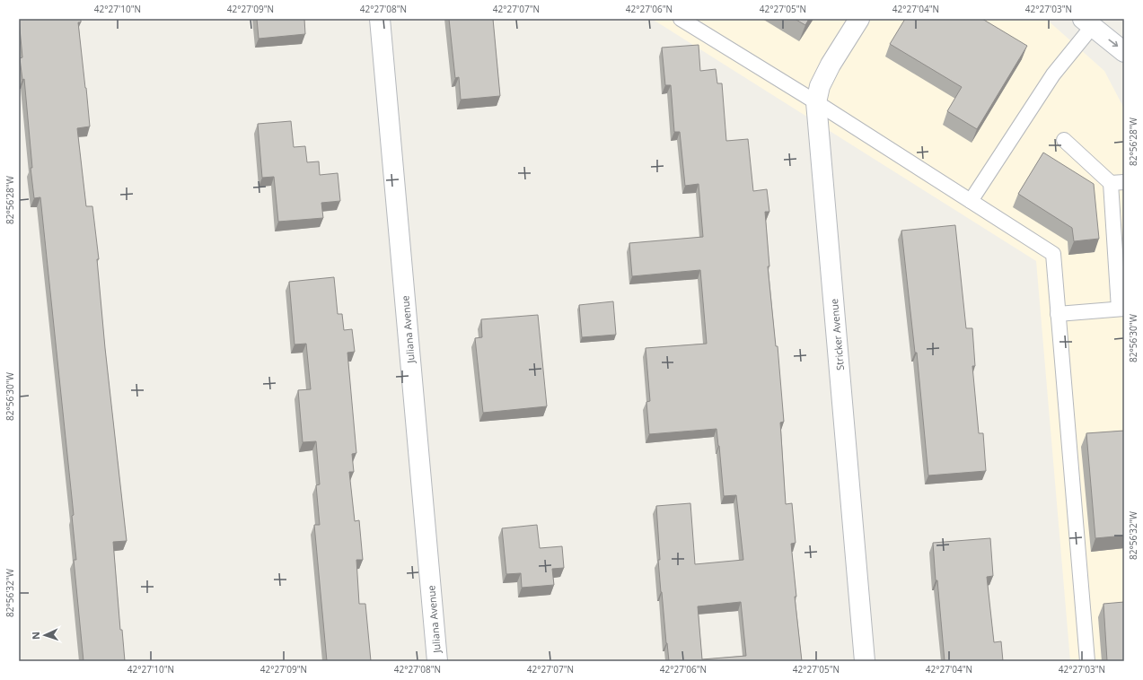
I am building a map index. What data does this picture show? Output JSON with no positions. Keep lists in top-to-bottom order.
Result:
{
  "streets": {
    "street": ["Juliana Avenue", "Stricker Avenue"]
  },
  "north": "left",
  "coordinates": [
    "42°27'10\"N",
    "42°27'09\"N",
    "42°27'08\"N",
    "42°27'07\"N",
    "42°27'06\"N",
    "42°27'05\"N",
    "42°27'04\"N",
    "42°27'03\"N",
    "82°56'28\"W",
    "82°56'30\"W",
    "82°56'32\"W"
  ]
}
